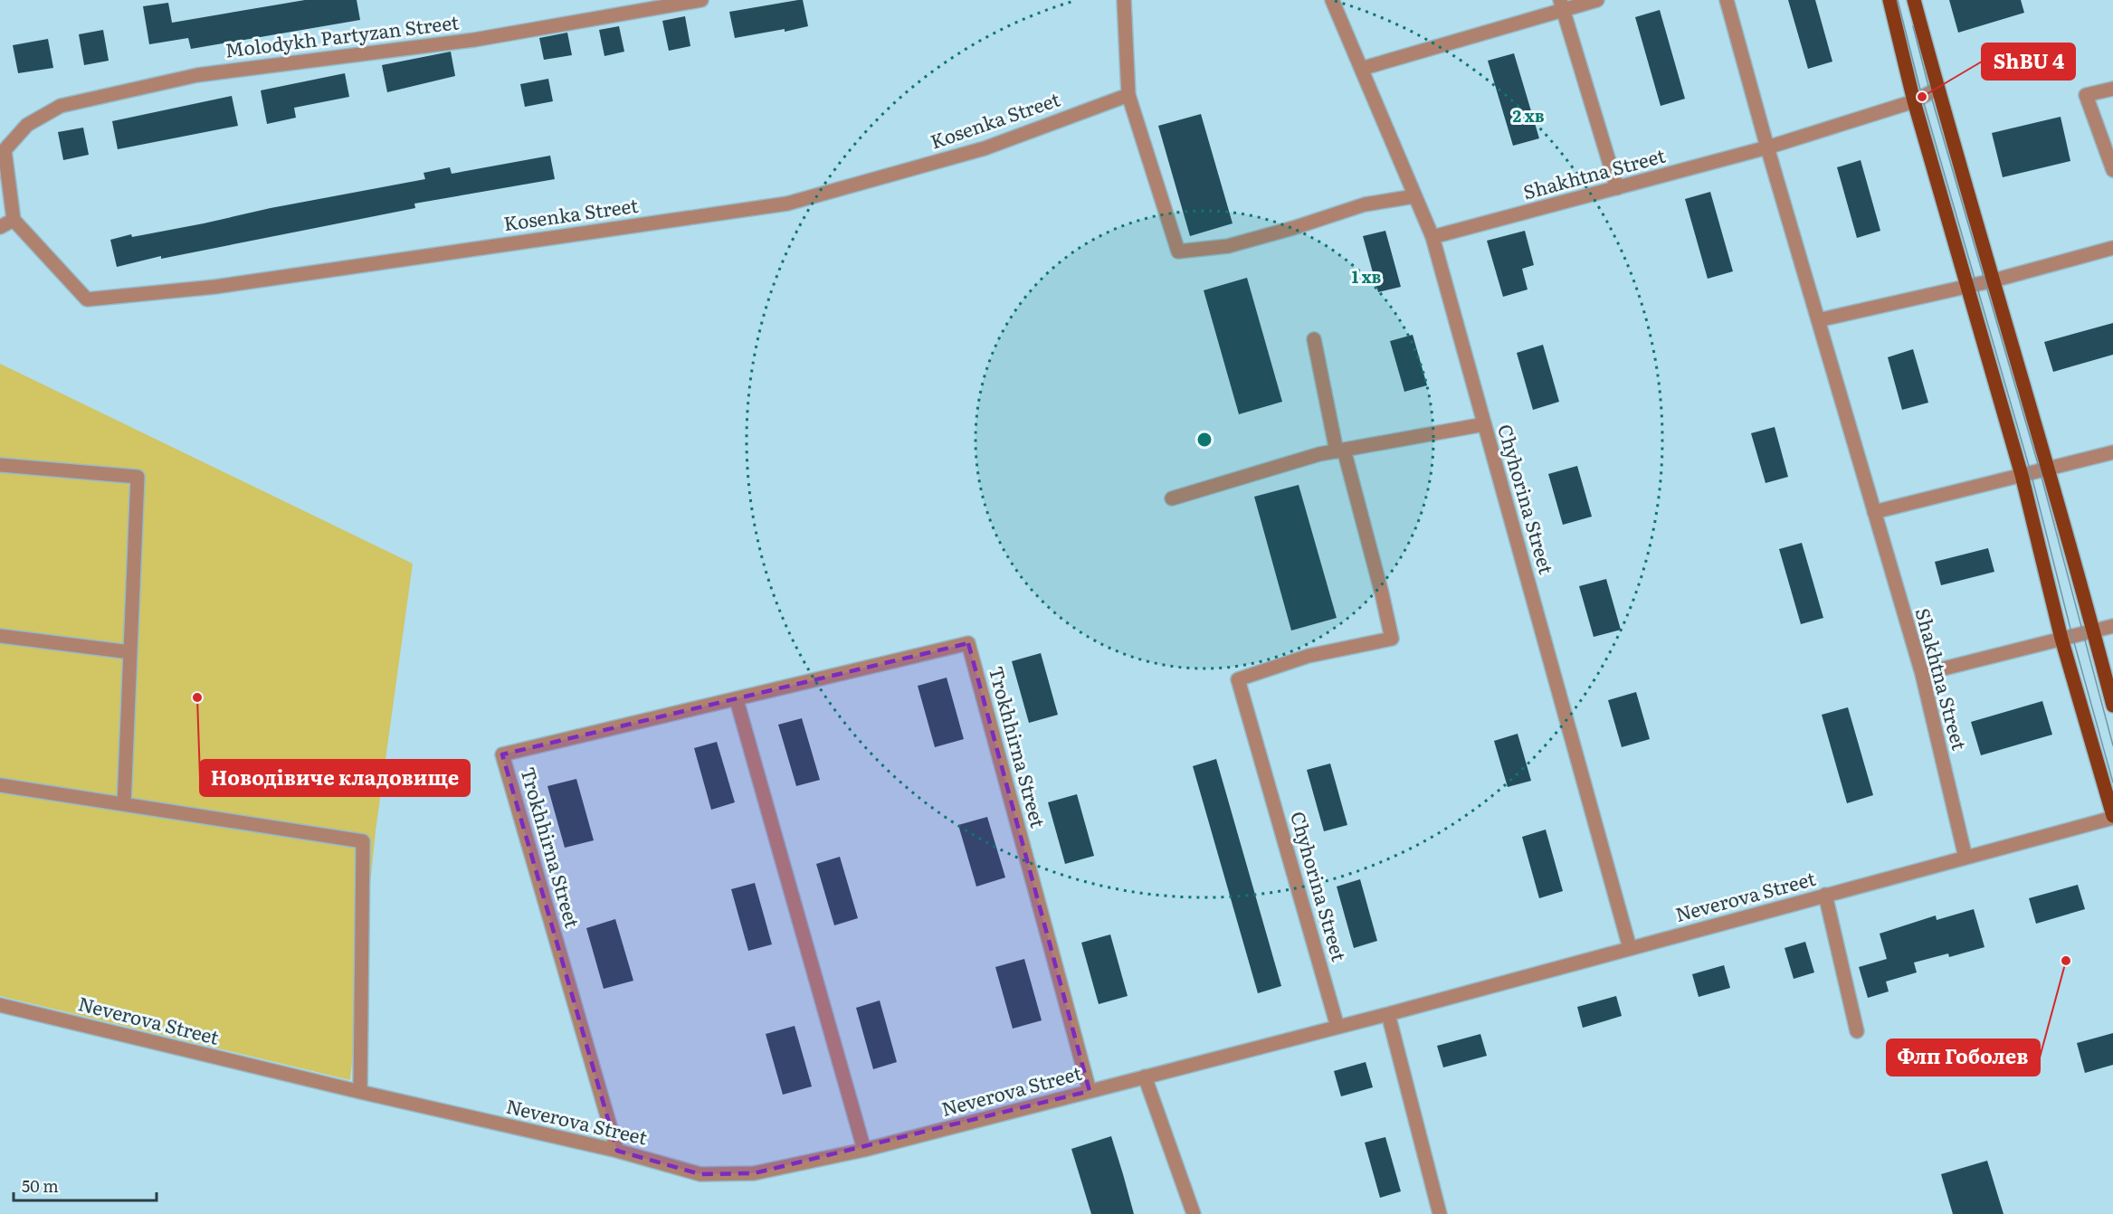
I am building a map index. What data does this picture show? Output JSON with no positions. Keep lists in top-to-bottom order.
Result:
{
  "streets": {
    "street": [
      "Molodykh Partyzan Street",
      "Kosenka Street",
      "Shakhtna Street",
      "Chyhorina Street",
      "Trokhhirna Street",
      "Neverova Street"
    ]
  },
  "crossings": [
    ["Molodykh Partyzan Street", "Kosenka Street"],
    ["Shakhtna Street", "Chyhorina Street"],
    ["Shakhtna Street", "Neverova Street"],
    ["Chyhorina Street", "Neverova Street"],
    ["Trokhhirna Street", "Neverova Street"]
  ],
  "places": ["ShBU 4", "Новодівиче кладовище", "Флп Гоболев"],
  "scale_bar": "50 m",
  "rings": ["2 хв", "1 хв"]
}
